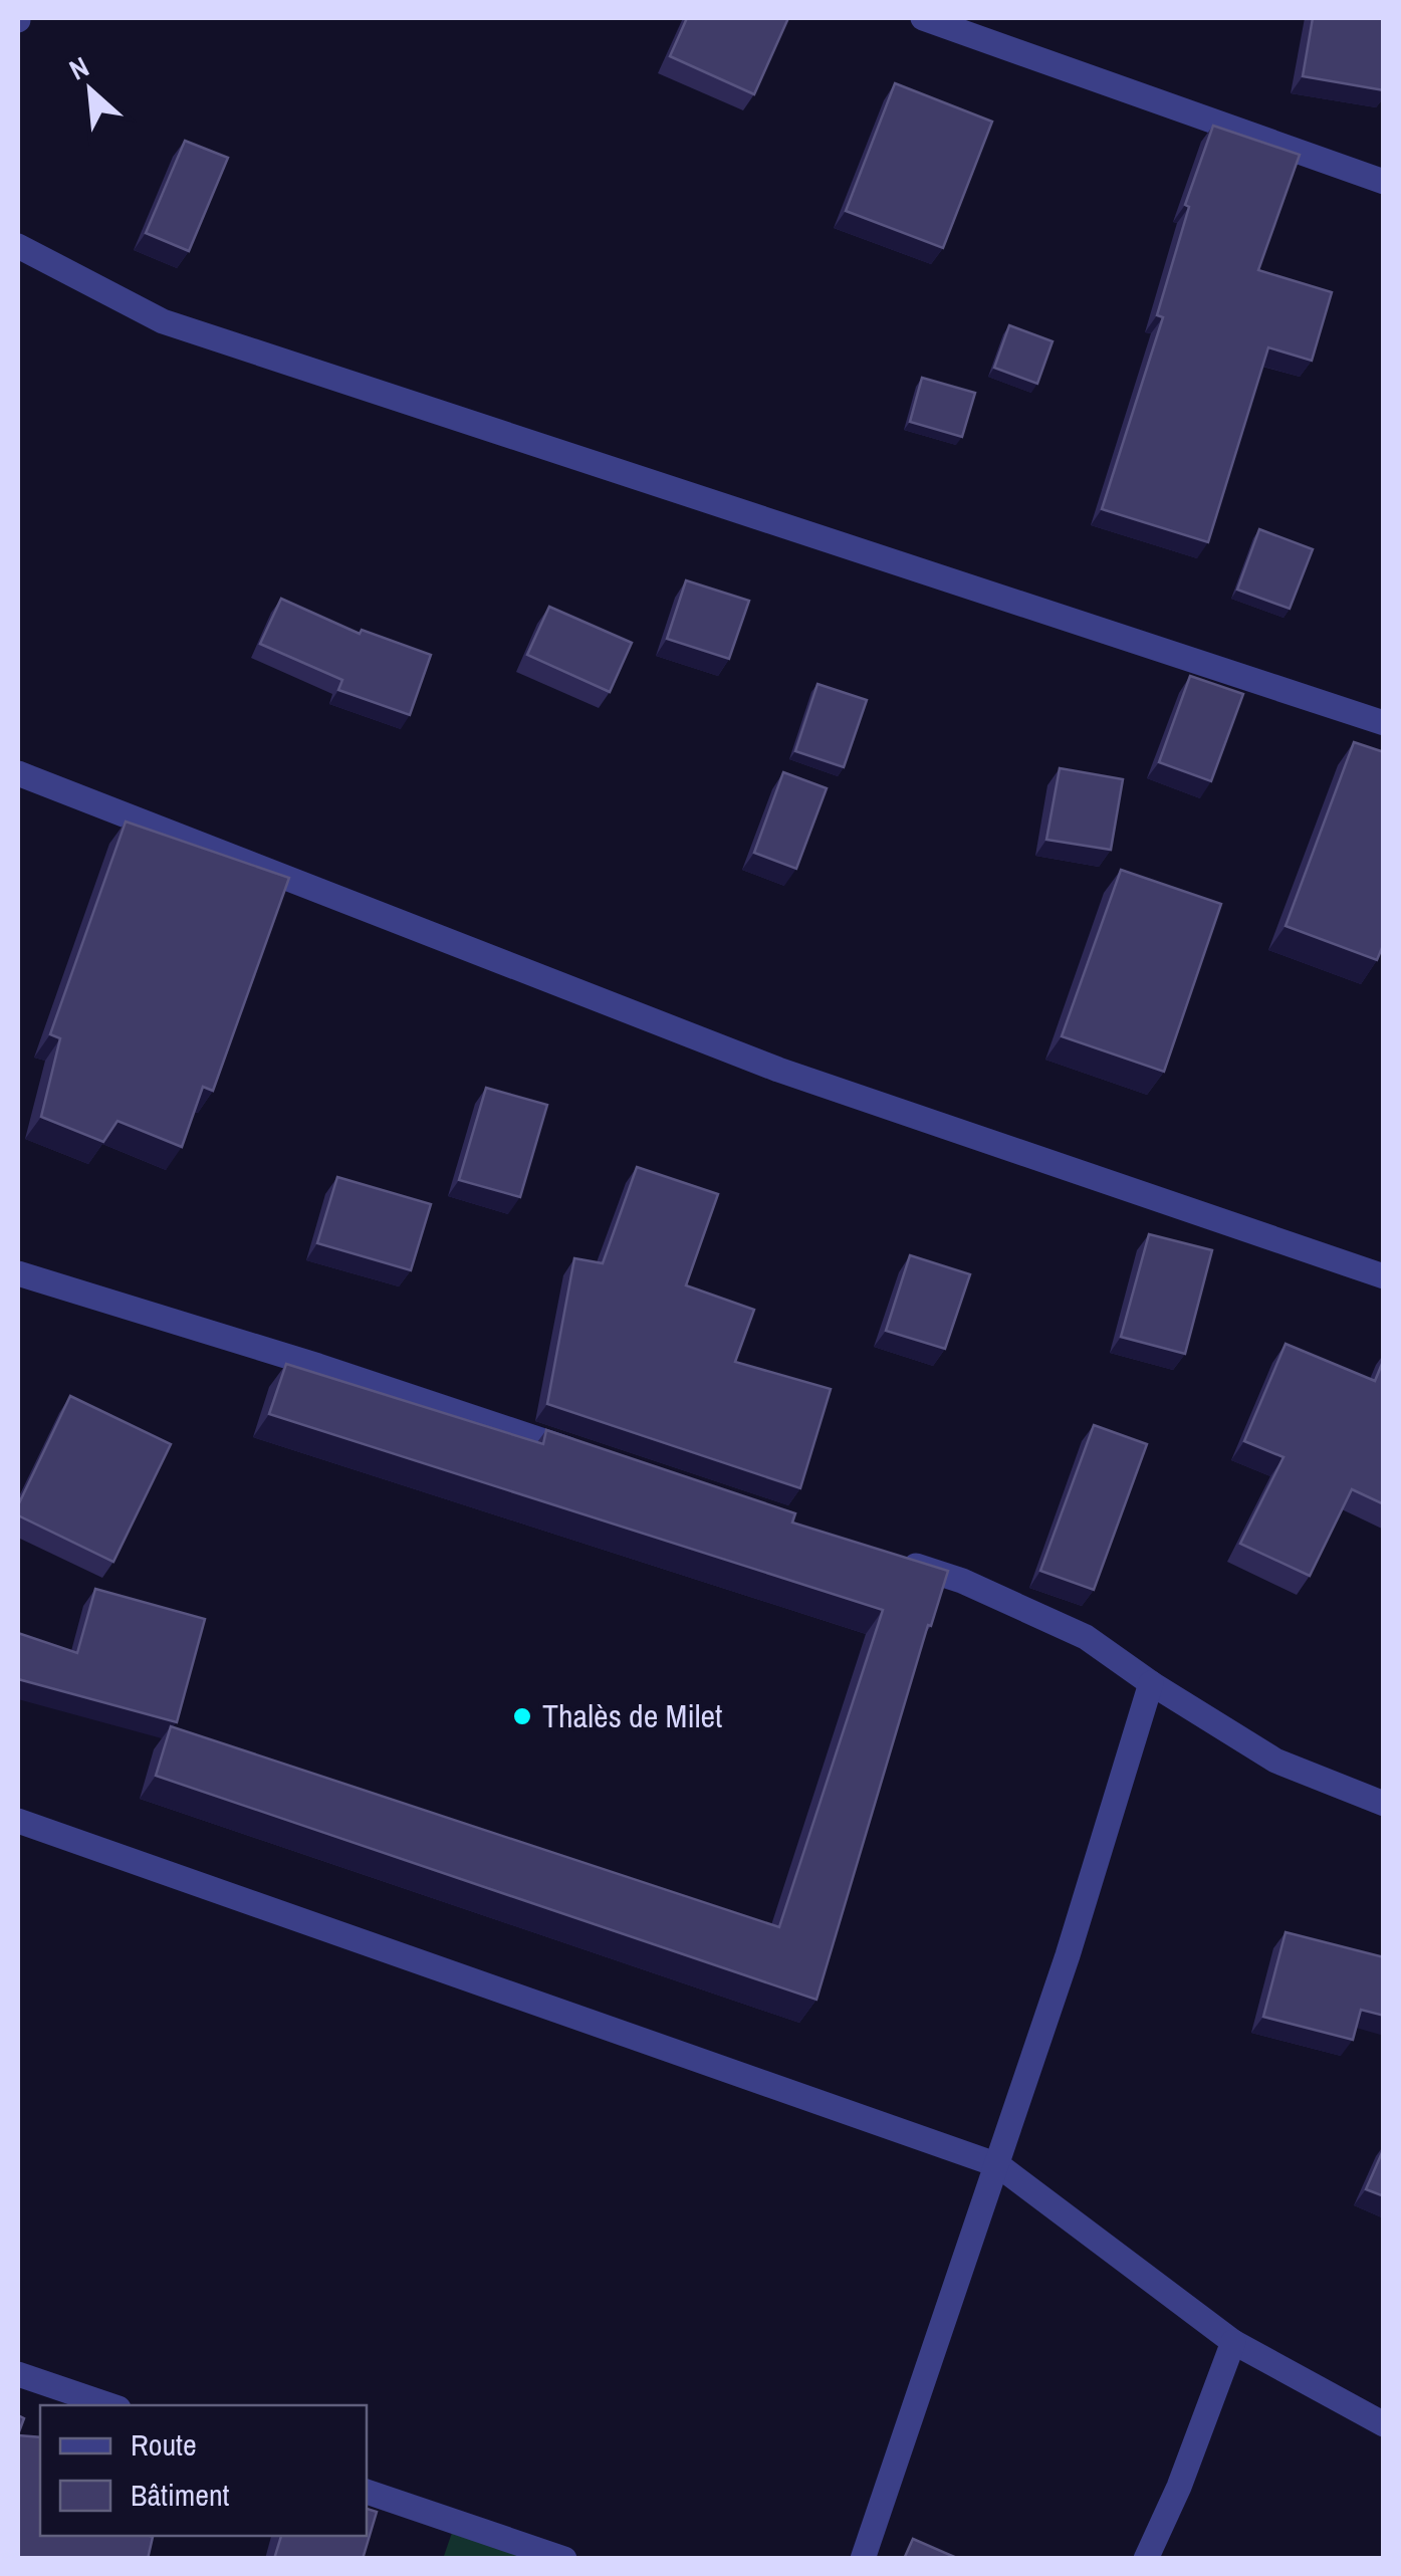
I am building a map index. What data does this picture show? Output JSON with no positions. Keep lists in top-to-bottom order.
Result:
{
  "places": ["Thalès de Milet"],
  "legend": ["Route", "Bâtiment"],
  "north": "top left"
}
